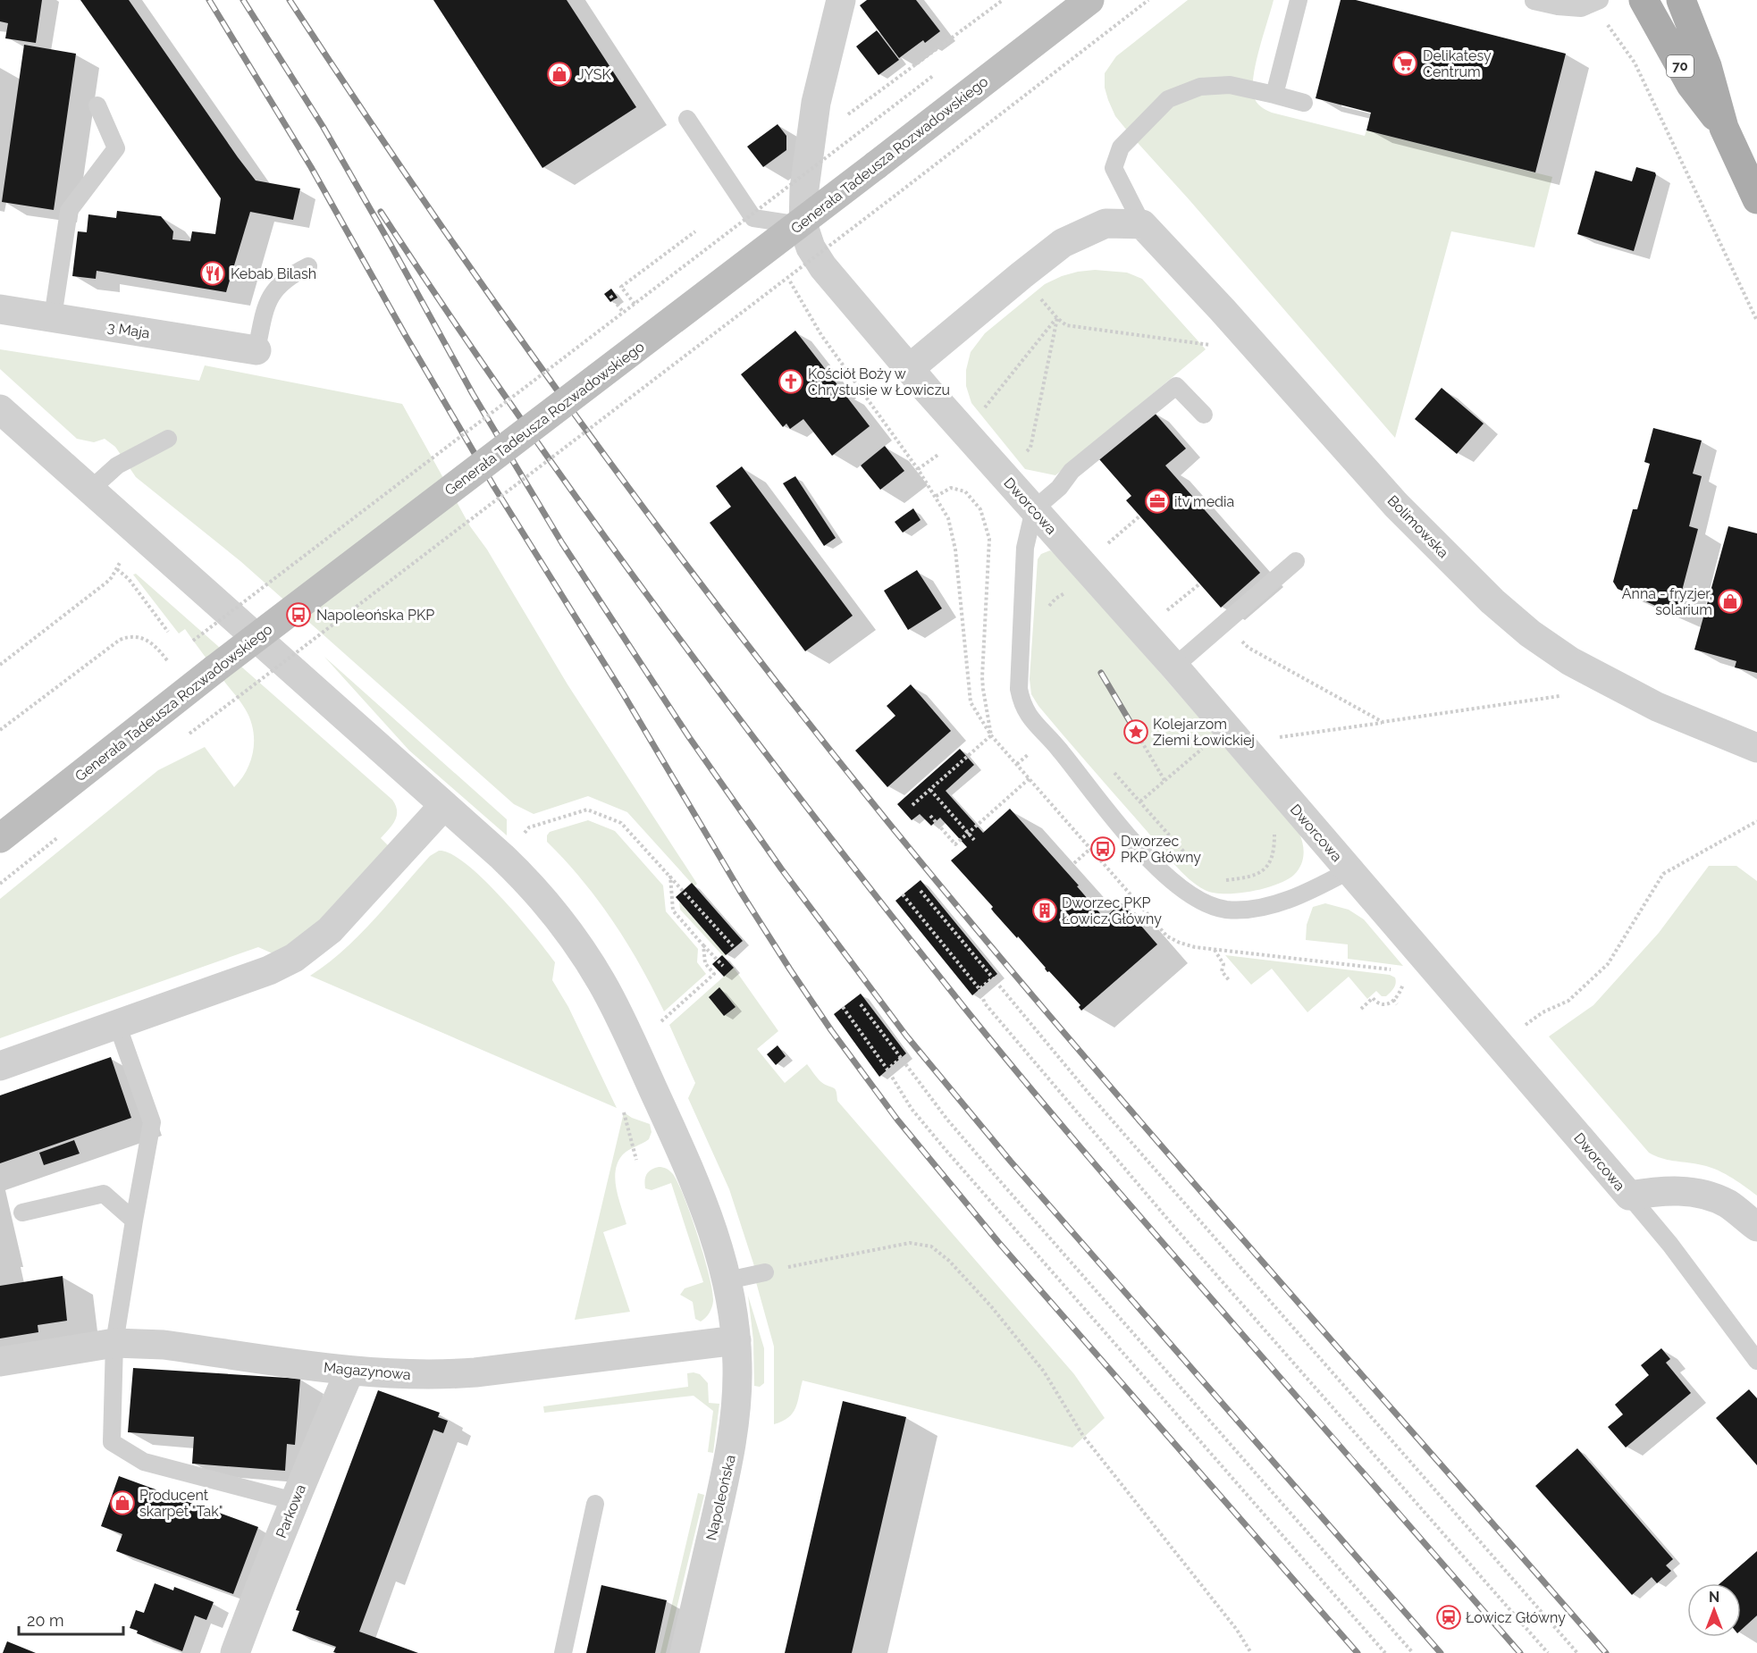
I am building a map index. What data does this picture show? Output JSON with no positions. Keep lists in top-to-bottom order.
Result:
{
  "streets": {
    "main road": ["70"],
    "street": [
      "Generała Tadeusza Rozwadowskiego",
      "3 Maja",
      "Dworcowa",
      "Bolimowska",
      "Magazynowa",
      "Napoleońska",
      "Parkowa"
    ]
  },
  "crossings": [
    ["Magazynowa", "Napoleońska"],
    ["Magazynowa", "Parkowa"]
  ],
  "places": {
    "supermarket": ["Delikatesy Centrum"],
    "shop": ["JYSK", "Anna - fryzjer, solarium", "Producent skarpet \"Tak\""],
    "restaurant": ["Kebab Bilash"],
    "church": ["Kościół Boży w Chrystusie w Łowiczu"],
    "office": ["itv media"],
    "bus stop": ["Napoleońska PKP", "Dworzec PKP Główny"],
    "place": ["Kolejarzom Ziemi Łowickiej"],
    "building": ["Dworzec PKP Łowicz Główny"],
    "station": ["Łowicz Główny"]
  },
  "scale_bar": "20 m",
  "north": "top"
}
